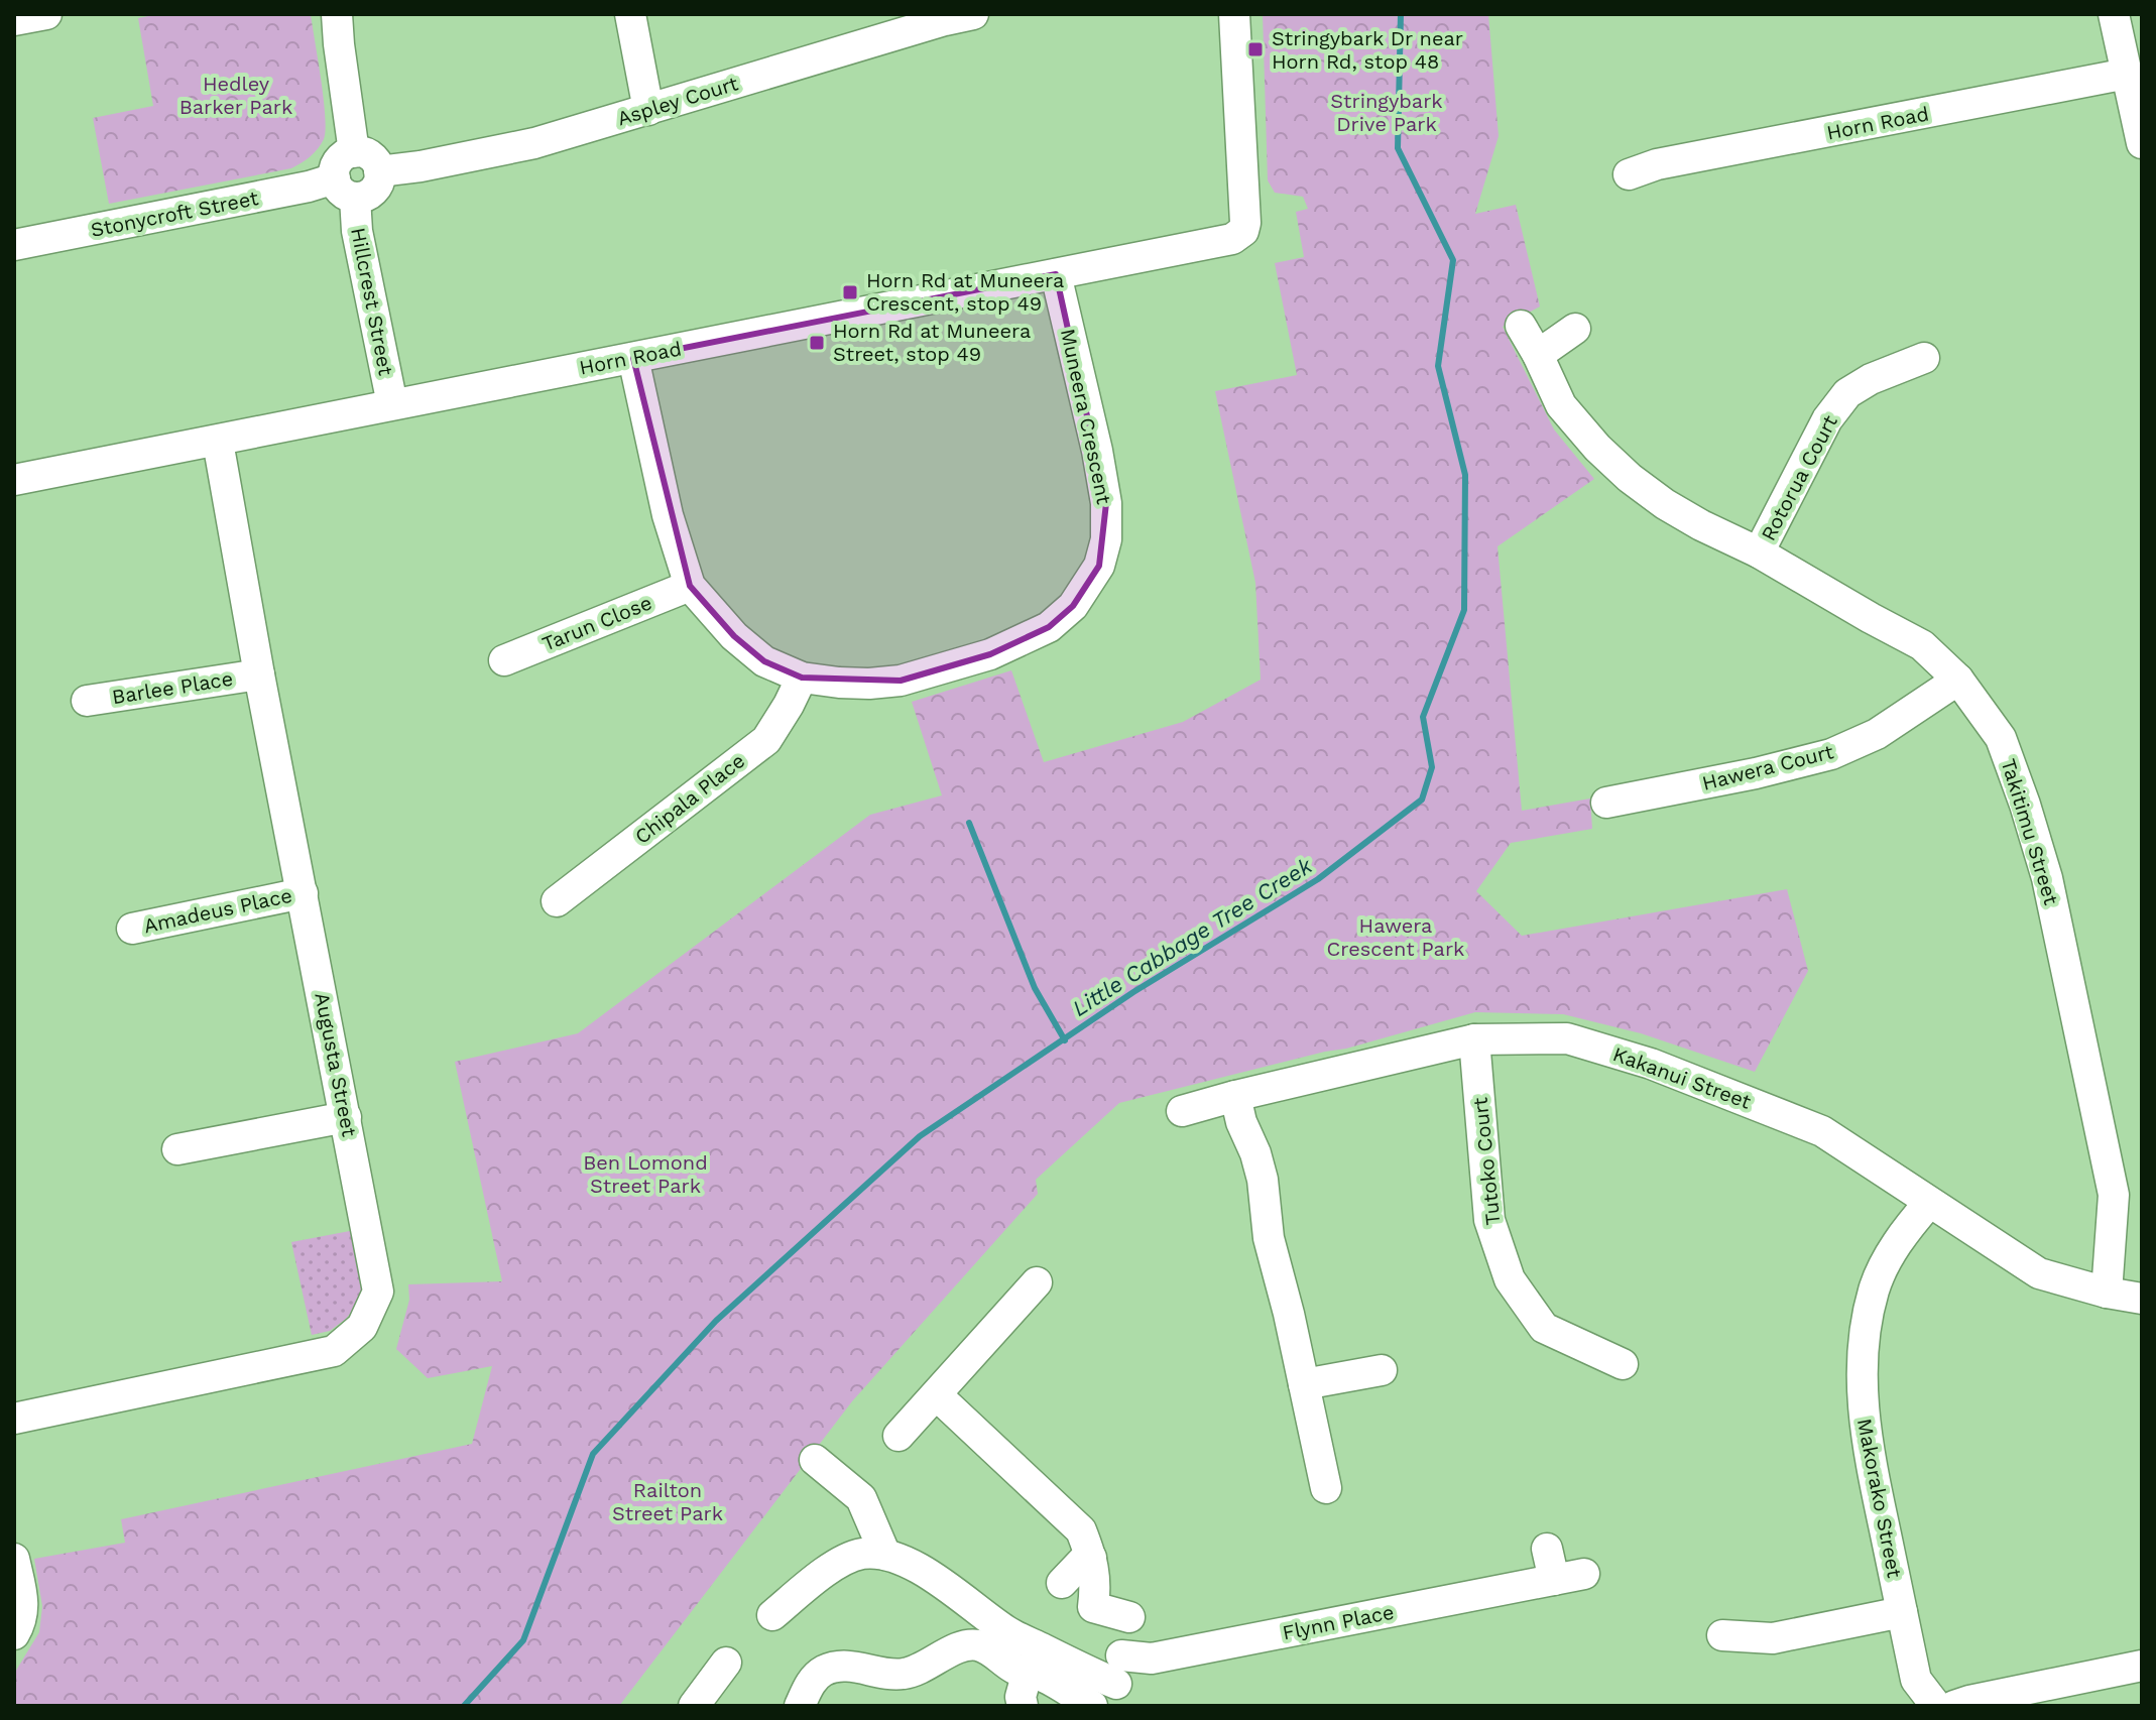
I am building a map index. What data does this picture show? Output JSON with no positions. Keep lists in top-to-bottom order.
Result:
{
  "streets": {
    "street": [
      "Aspley Court",
      "Horn Road",
      "Stonycroft Street",
      "Hillcrest Street",
      "Muneera Crescent",
      "Rotorua Court",
      "Tarun Close",
      "Barlee Place",
      "Hawera Court",
      "Chipala Place",
      "Takitimu Street",
      "Amadeus Place",
      "Augusta Street",
      "Kakanui Street",
      "Tutoko Court",
      "Makorako Street",
      "Flynn Place"
    ]
  },
  "crossings": [
    ["Aspley Court", "Stonycroft Street"],
    ["Aspley Court", "Hillcrest Street"],
    ["Horn Road", "Hillcrest Street"],
    ["Horn Road", "Muneera Crescent"],
    ["Horn Road", "Augusta Street"],
    ["Stonycroft Street", "Hillcrest Street"],
    ["Muneera Crescent", "Tarun Close"],
    ["Muneera Crescent", "Chipala Place"],
    ["Rotorua Court", "Takitimu Street"],
    ["Barlee Place", "Augusta Street"],
    ["Hawera Court", "Takitimu Street"],
    ["Takitimu Street", "Kakanui Street"],
    ["Amadeus Place", "Augusta Street"],
    ["Kakanui Street", "Tutoko Court"],
    ["Kakanui Street", "Makorako Street"]
  ],
  "water": ["Little Cabbage Tree Creek"],
  "parks": [
    "Hedley Barker Park",
    "Stringybark Drive Park",
    "Hawera Crescent Park",
    "Ben Lomond Street Park",
    "Railton Street Park"
  ],
  "places": {
    "transit": ["Stringybark Dr near Horn Rd, stop 48", "Horn Rd at Muneera Crescent, stop 49", "Horn Rd at Muneera Street, stop 49"]
  }
}
